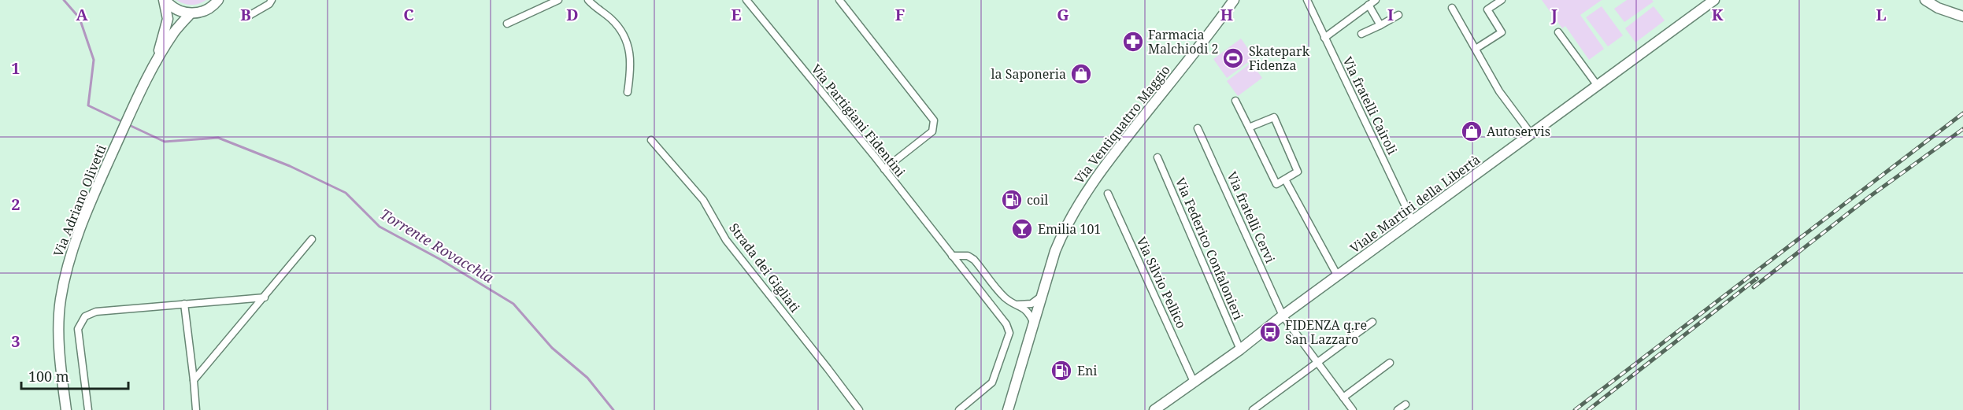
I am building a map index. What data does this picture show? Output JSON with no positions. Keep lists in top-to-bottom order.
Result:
{
  "streets": {
    "street": [
      "Via fratelli Cairoli",
      "Via Partigiani Fidentini",
      "Via Ventiquattro Maggio",
      "Via Adriano Olivetti",
      "Viale Martiri della Libertà",
      "Via fratelli Cervi",
      "Via Federico Confalonieri",
      "Strada dei Gigliati",
      "Via Silvio Pellico"
    ]
  },
  "crossings": [
    ["Via fratelli Cairoli", "Viale Martiri della Libertà"],
    ["Viale Martiri della Libertà", "Via fratelli Cervi"],
    ["Viale Martiri della Libertà", "Via Federico Confalonieri"],
    ["Viale Martiri della Libertà", "Via Silvio Pellico"]
  ],
  "water": ["Torrente Rovacchia"],
  "places": {
    "pharmacy": ["Farmacia Malchiodi 2"],
    "sports": ["Skatepark Fidenza"],
    "shop": ["la Saponeria", "Autoservis"],
    "fuel station": ["coil", "Eni"],
    "bar": ["Emilia 101"],
    "bus stop": ["FIDENZA q.re San Lazzaro"]
  },
  "scale_bar": "100 m",
  "grid": {
    "columns": [
      "A",
      "B",
      "C",
      "D",
      "E",
      "F",
      "G",
      "H",
      "I",
      "J",
      "K",
      "L"
    ],
    "rows": ["1", "2", "3"]
  }
}
